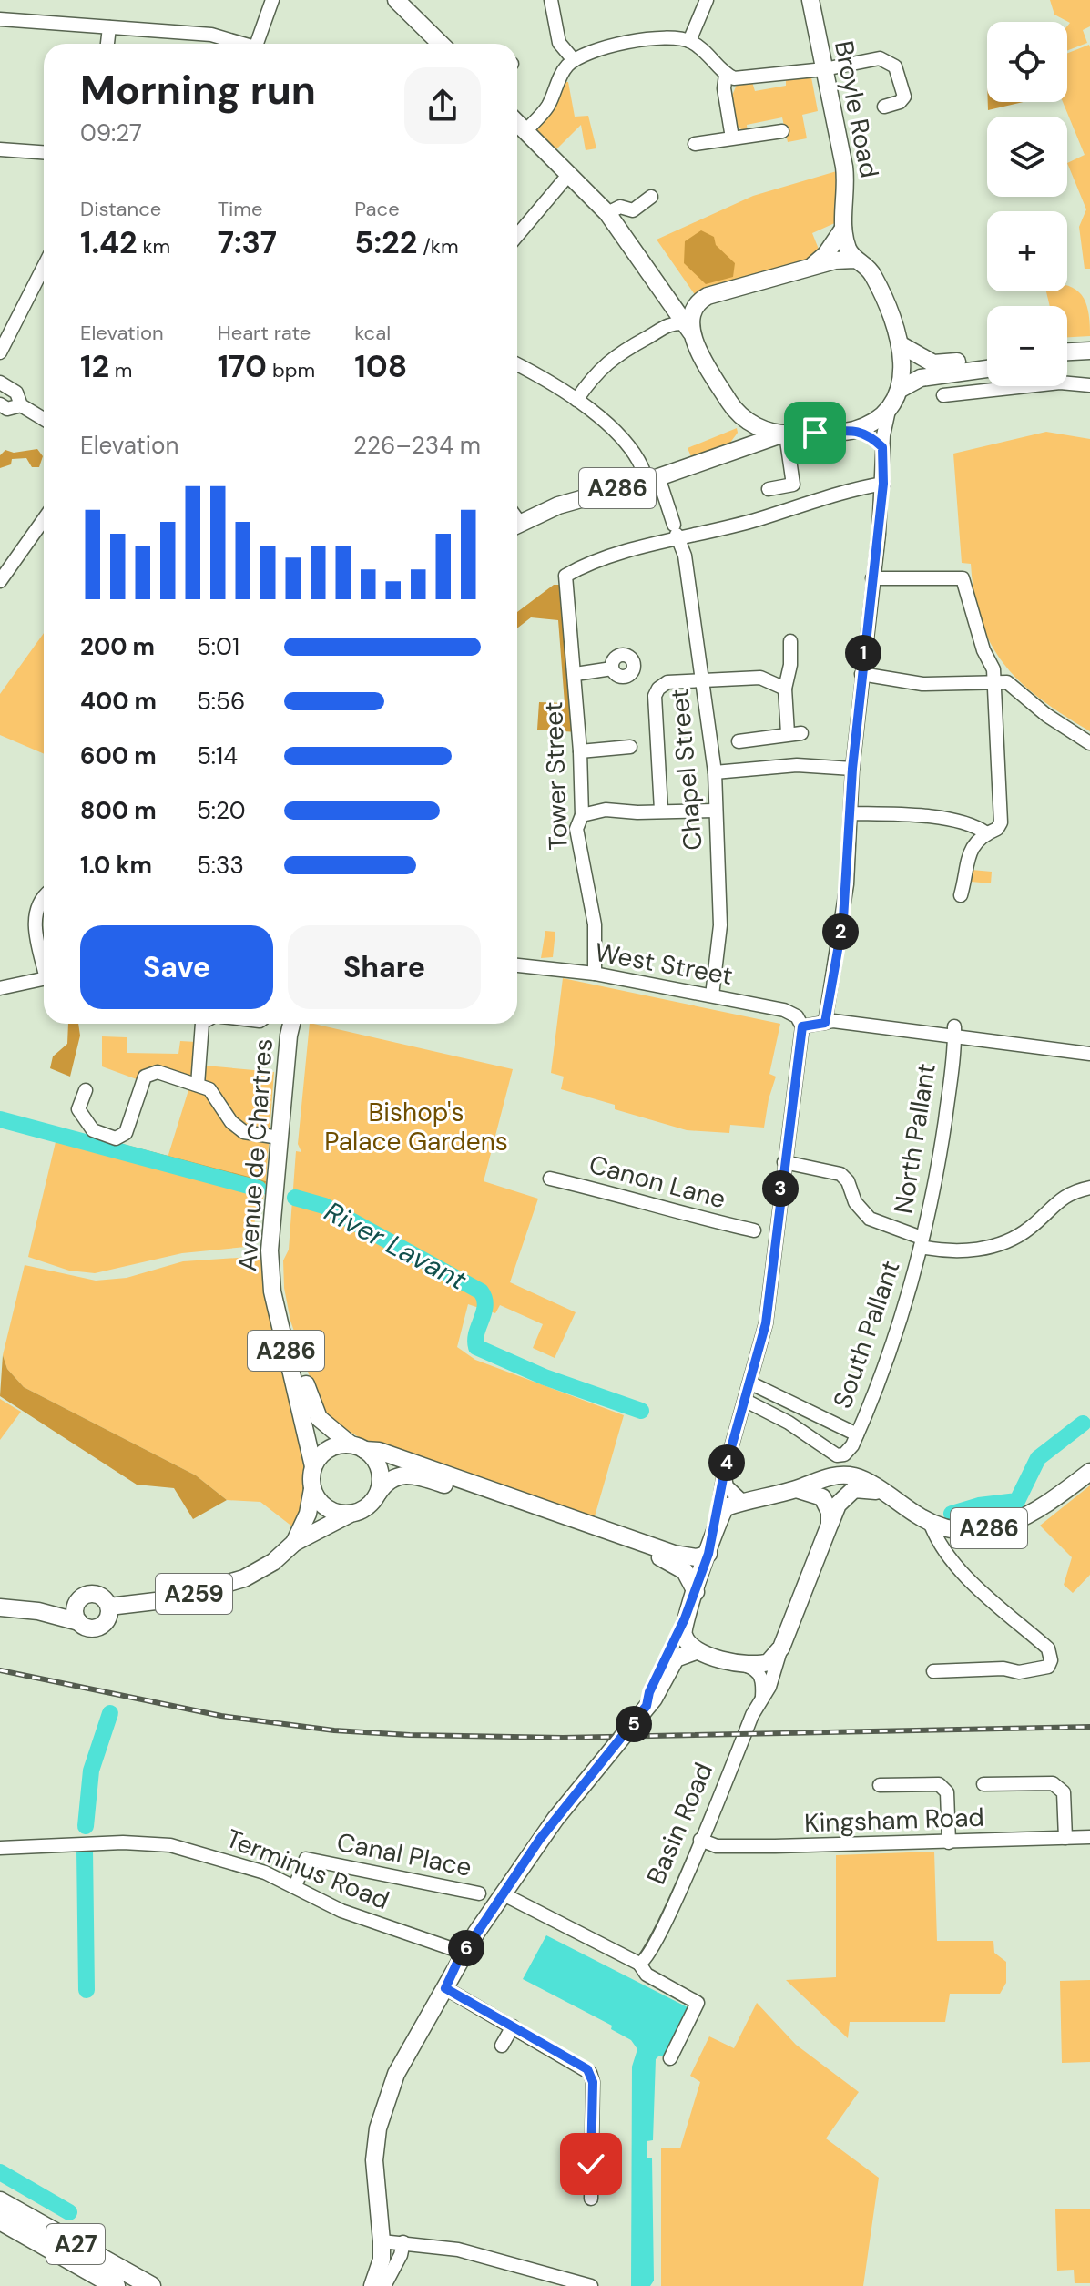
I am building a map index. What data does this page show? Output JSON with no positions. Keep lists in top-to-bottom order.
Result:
{
  "streets": {
    "highway": ["A27"],
    "main road": [
      "Broyle Road",
      "A286",
      "Avenue de Chartres",
      "A259"
    ],
    "street": [
      "Chapel Street",
      "Tower Street",
      "West Street",
      "North Pallant",
      "Canon Lane",
      "South Pallant",
      "Kingsham Road",
      "Basin Road",
      "Canal Place",
      "Terminus Road"
    ]
  },
  "crossings": [
    ["Broyle Road", "A286"],
    ["A286", "Chapel Street"],
    ["Chapel Street", "Tower Street"],
    ["Chapel Street", "West Street"],
    ["Tower Street", "West Street"],
    ["North Pallant", "South Pallant"],
    ["Avenue de Chartres", "A259"],
    ["Kingsham Road", "Basin Road"],
    ["Canal Place", "Terminus Road"]
  ],
  "water": ["River Lavant"],
  "parks": ["Bishop's Palace Gardens"],
  "page": {
    "map_buttons": ["+", "−"],
    "heading": ["Morning run", "09:27"],
    "stats": [
      ["Distance", "1.42 km"],
      ["Time", "7:37"],
      ["Pace", "5:22 /km"],
      ["Elevation", "12 m"],
      ["Heart rate", "170 bpm"],
      ["kcal", "108"]
    ],
    "chart": ["Elevation", "226–234 m"],
    "list": [
      {
        "name": "200 m",
        "note": "5:01"
      },
      {
        "name": "400 m",
        "note": "5:56"
      },
      {
        "name": "600 m",
        "note": "5:14"
      },
      {
        "name": "800 m",
        "note": "5:20"
      },
      {
        "name": "1.0 km",
        "note": "5:33"
      }
    ],
    "pins": [
      "1",
      "2",
      "3",
      "4",
      "5",
      "6"
    ],
    "buttons": ["Save", "Share"]
  }
}
